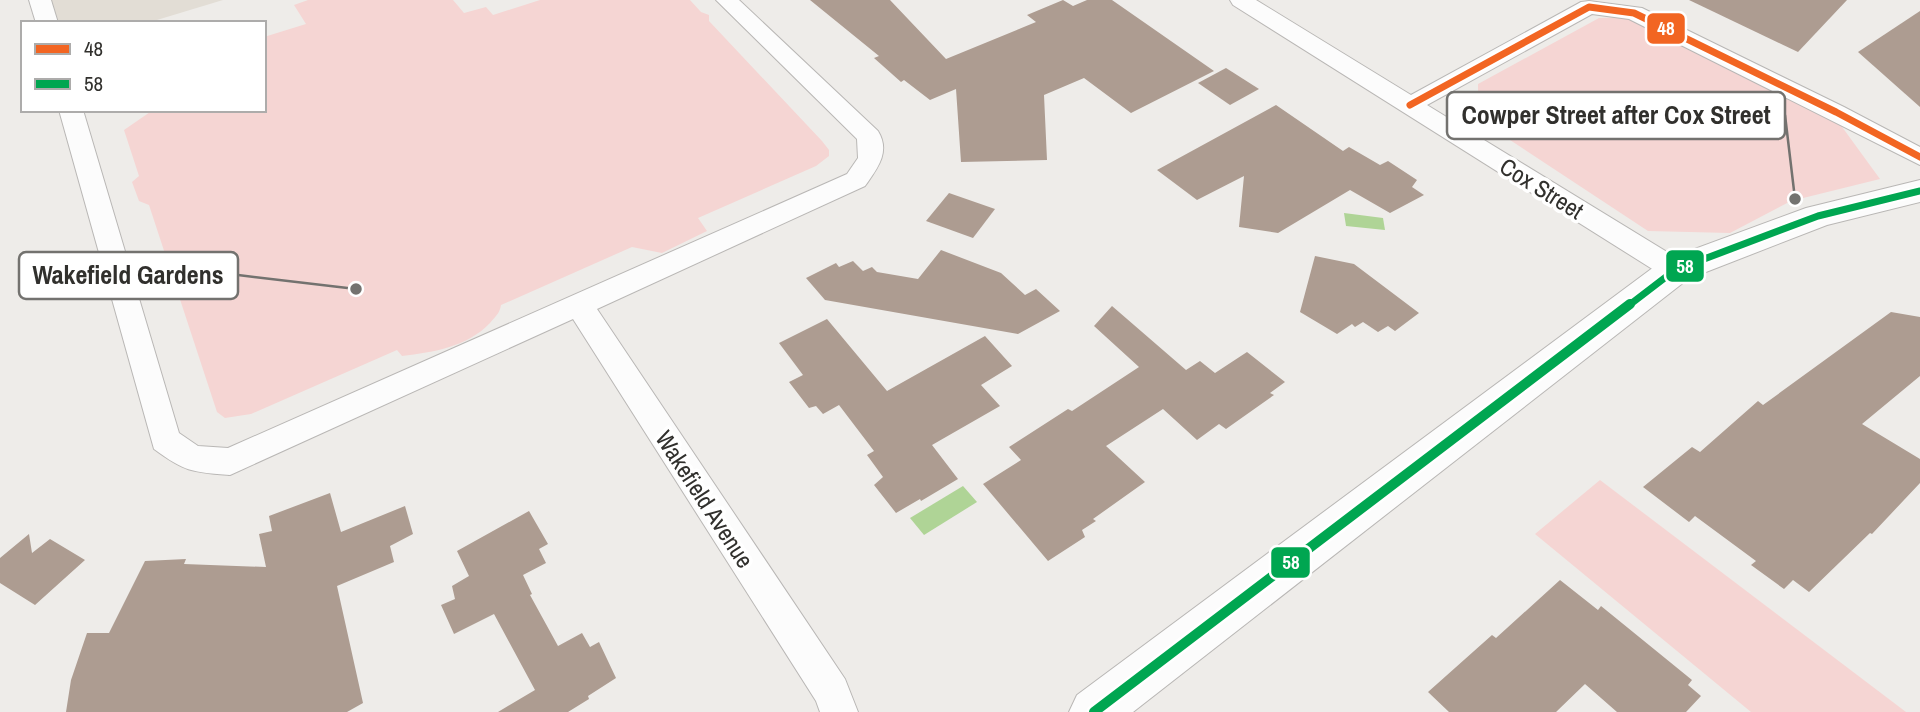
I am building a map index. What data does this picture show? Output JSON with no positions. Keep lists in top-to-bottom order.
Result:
{
  "streets": {
    "street": ["Cox Street", "Wakefield Avenue"]
  },
  "places": ["Cowper Street after Cox Street", "Wakefield Gardens"],
  "lines": ["transit line 48", "transit line 58"],
  "legend": ["48", "58"]
}
